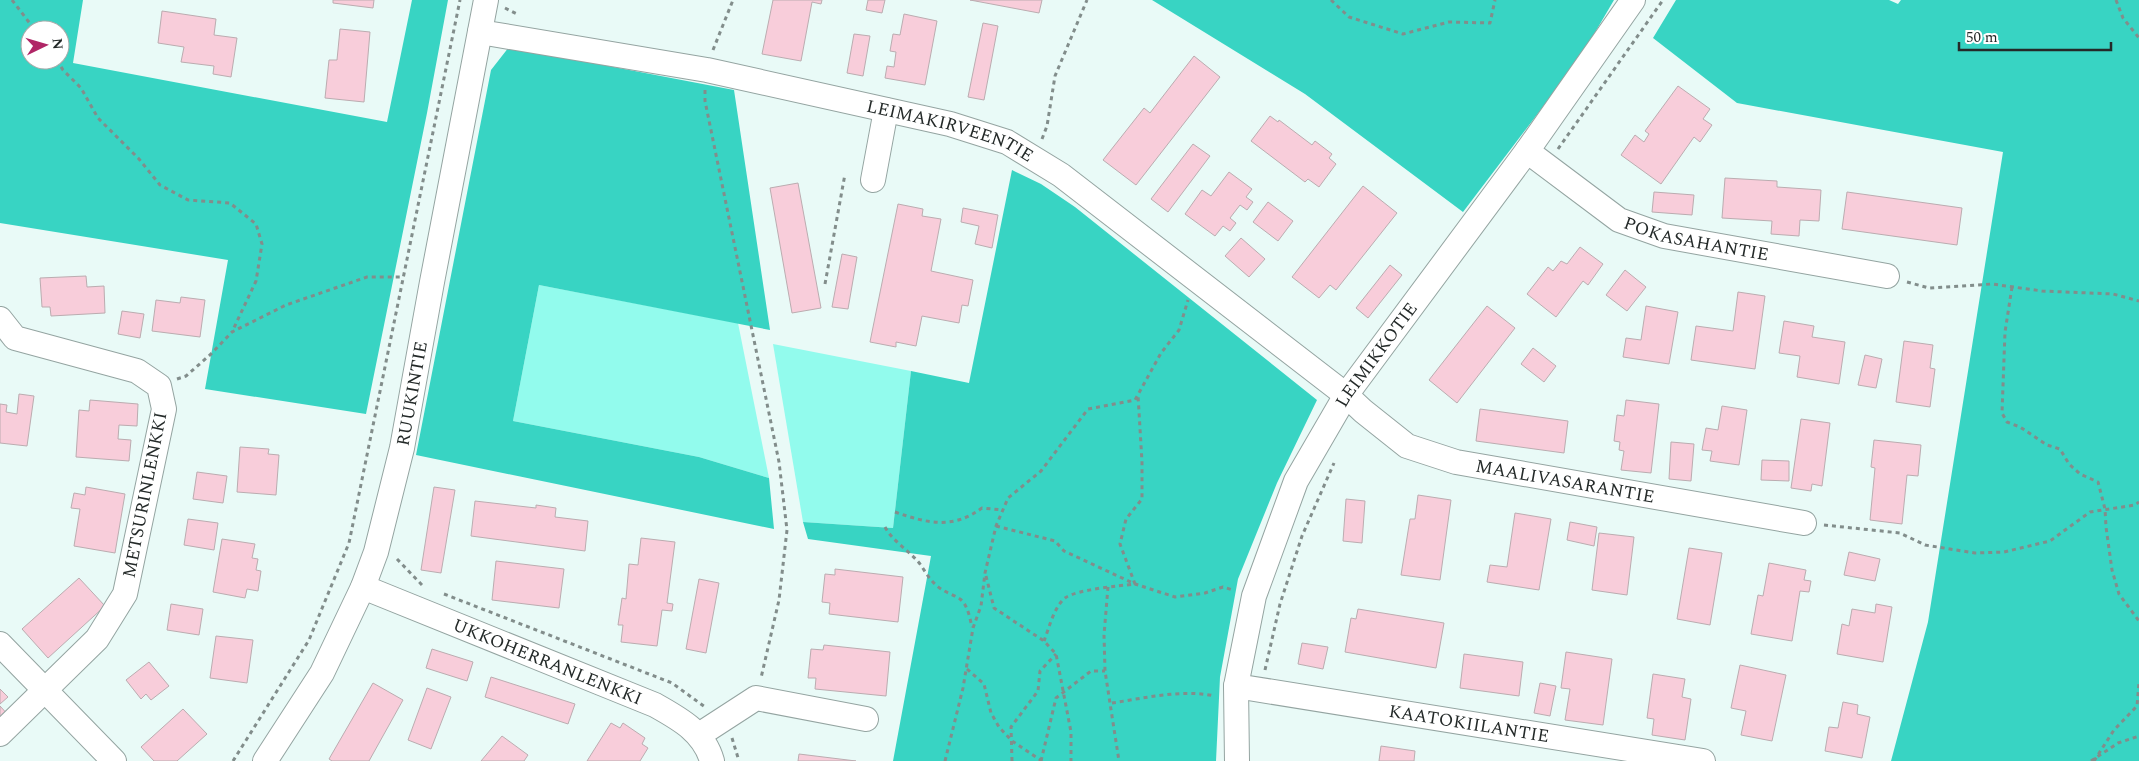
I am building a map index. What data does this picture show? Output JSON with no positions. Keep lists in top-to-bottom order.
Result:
{
  "streets": {
    "street": [
      "LEIMAKIRVEENTIE",
      "POKASAHANTIE",
      "LEIMIKKOTIE",
      "RUUKINTIE",
      "MAALIVASARANTIE",
      "METSURINLENKKI",
      "UKKOHERRANLENKKI",
      "KAATOKIILANTIE"
    ]
  },
  "crossings": [
    ["LEIMAKIRVEENTIE", "LEIMIKKOTIE"],
    ["LEIMAKIRVEENTIE", "RUUKINTIE"],
    ["LEIMAKIRVEENTIE", "MAALIVASARANTIE"],
    ["POKASAHANTIE", "LEIMIKKOTIE"],
    ["LEIMIKKOTIE", "MAALIVASARANTIE"],
    ["LEIMIKKOTIE", "KAATOKIILANTIE"],
    ["RUUKINTIE", "UKKOHERRANLENKKI"]
  ],
  "scale_bar": "50 m",
  "north": "right"
}
